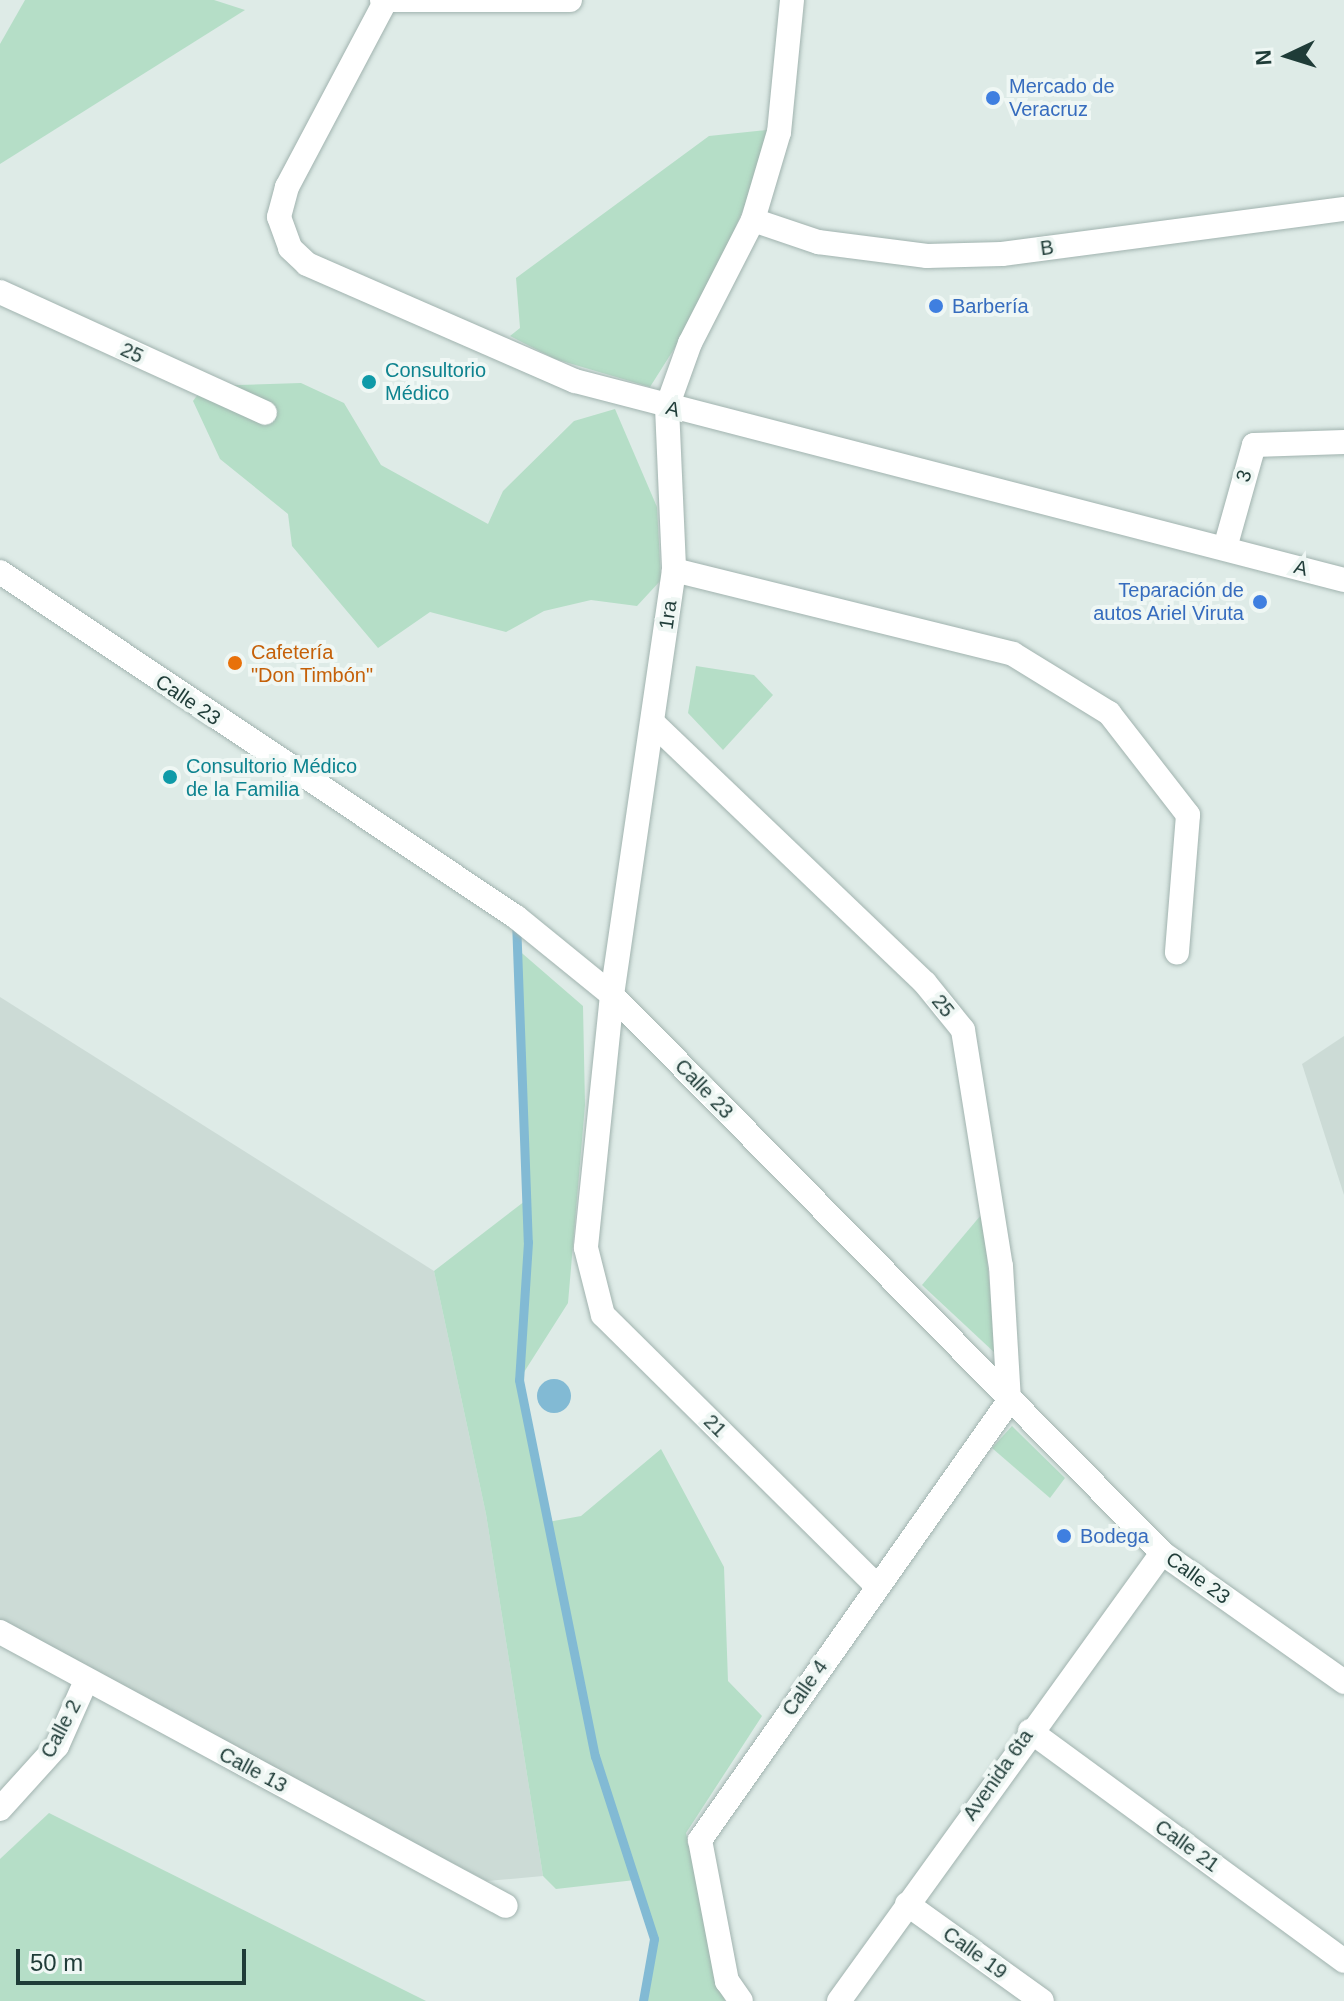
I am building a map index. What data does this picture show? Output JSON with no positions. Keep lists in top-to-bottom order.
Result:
{
  "streets": {
    "street": [
      "B",
      "25",
      "A",
      "3",
      "1ra",
      "Calle 23",
      "21",
      "Calle 4",
      "Calle 2",
      "Calle 13",
      "Avenida 6ta",
      "Calle 21",
      "Calle 19"
    ]
  },
  "crossings": [
    ["B", "1ra"],
    ["25", "1ra"],
    ["25", "Calle 23"],
    ["25", "Calle 4"],
    ["A", "3"],
    ["A", "1ra"],
    ["1ra", "Calle 23"],
    ["1ra", "21"],
    ["Calle 23", "Calle 4"],
    ["Calle 23", "Avenida 6ta"],
    ["21", "Calle 4"],
    ["Calle 2", "Calle 13"],
    ["Avenida 6ta", "Calle 21"],
    ["Avenida 6ta", "Calle 19"]
  ],
  "places": [
    "Mercado de Veracruz",
    "Barbería",
    "Consultorio Médico",
    "Teparación de autos Ariel Viruta",
    "Cafetería \"Don Timbón\"",
    "Consultorio Médico de la Familia",
    "Bodega"
  ],
  "scale_bar": "50 m",
  "north": "left"
}
